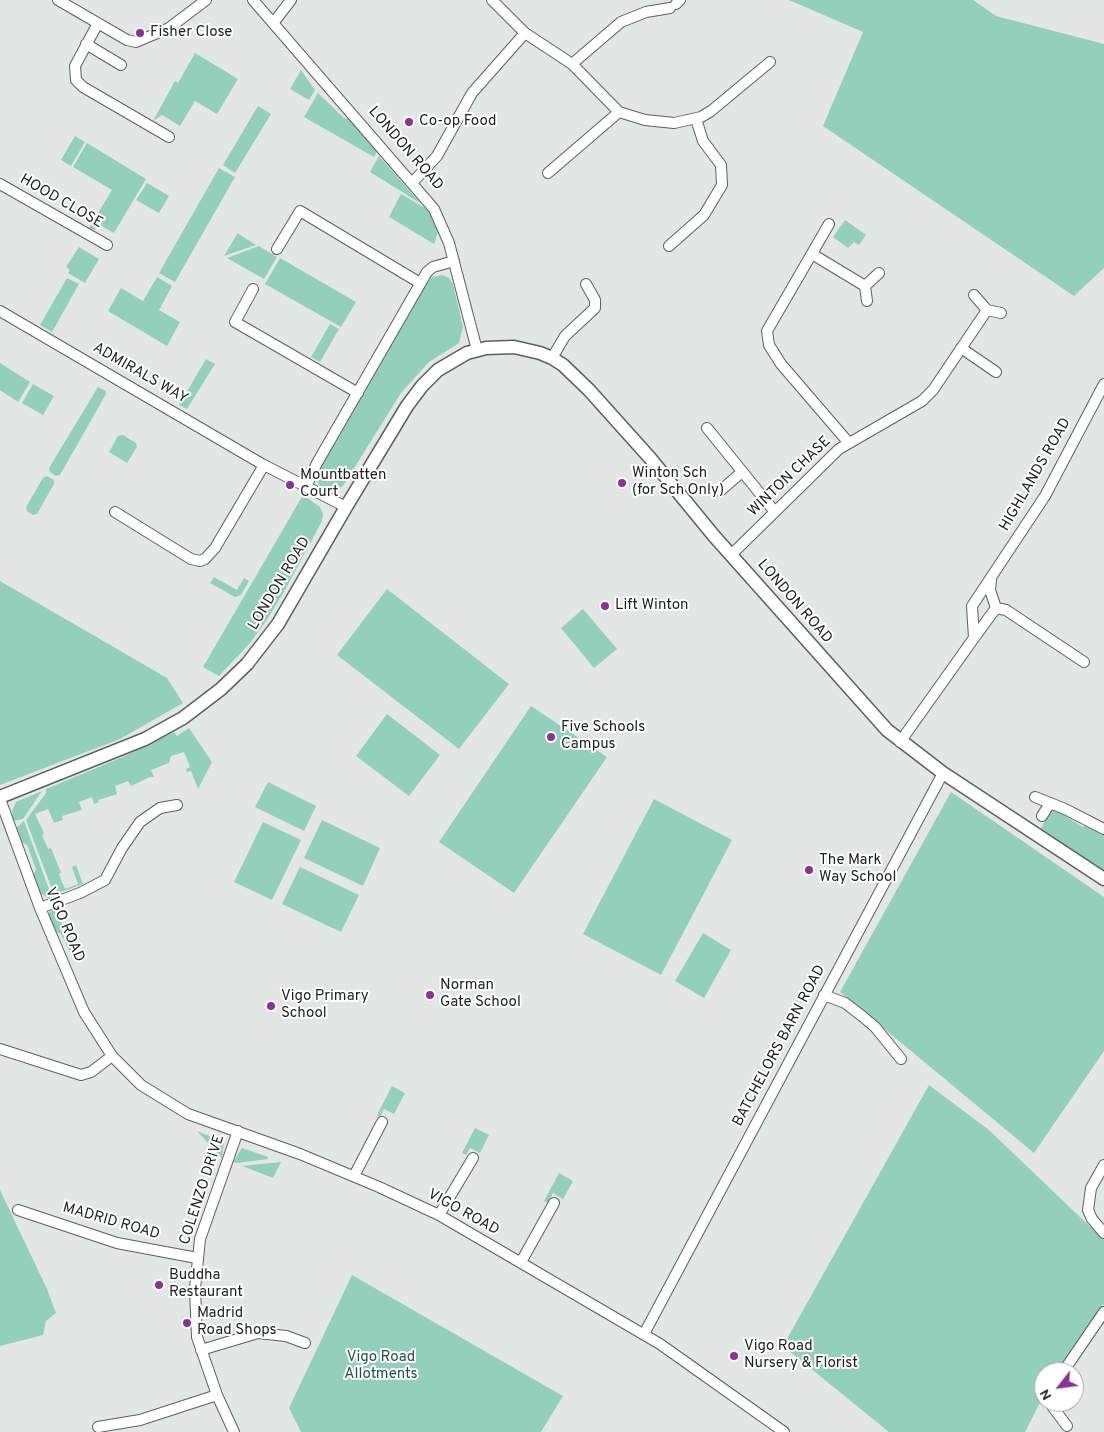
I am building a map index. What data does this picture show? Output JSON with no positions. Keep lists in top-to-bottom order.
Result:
{
  "streets": {
    "street": [
      "LONDON ROAD",
      "HOOD CLOSE",
      "ADMIRALS WAY",
      "HIGHLANDS ROAD",
      "WINTON CHASE",
      "VIGO ROAD",
      "BATCHELORS BARN ROAD",
      "COLENZO DRIVE",
      "MADRID ROAD"
    ]
  },
  "crossings": [
    ["LONDON ROAD", "ADMIRALS WAY"],
    ["LONDON ROAD", "WINTON CHASE"],
    ["LONDON ROAD", "VIGO ROAD"],
    ["LONDON ROAD", "BATCHELORS BARN ROAD"],
    ["VIGO ROAD", "BATCHELORS BARN ROAD"],
    ["VIGO ROAD", "COLENZO DRIVE"],
    ["COLENZO DRIVE", "MADRID ROAD"]
  ],
  "parks": ["Vigo Road Allotments"],
  "places": [
    "Fisher Close",
    "Co-op Food",
    "Winton Sch (for Sch Only)",
    "Mountbatten Court",
    "Lift Winton",
    "Five Schools Campus",
    "The Mark Way School",
    "Norman Gate School",
    "Vigo Primary School",
    "Buddha Restaurant",
    "Madrid Road Shops",
    "Vigo Road Nursery & Florist"
  ],
  "north": "bottom left"
}
